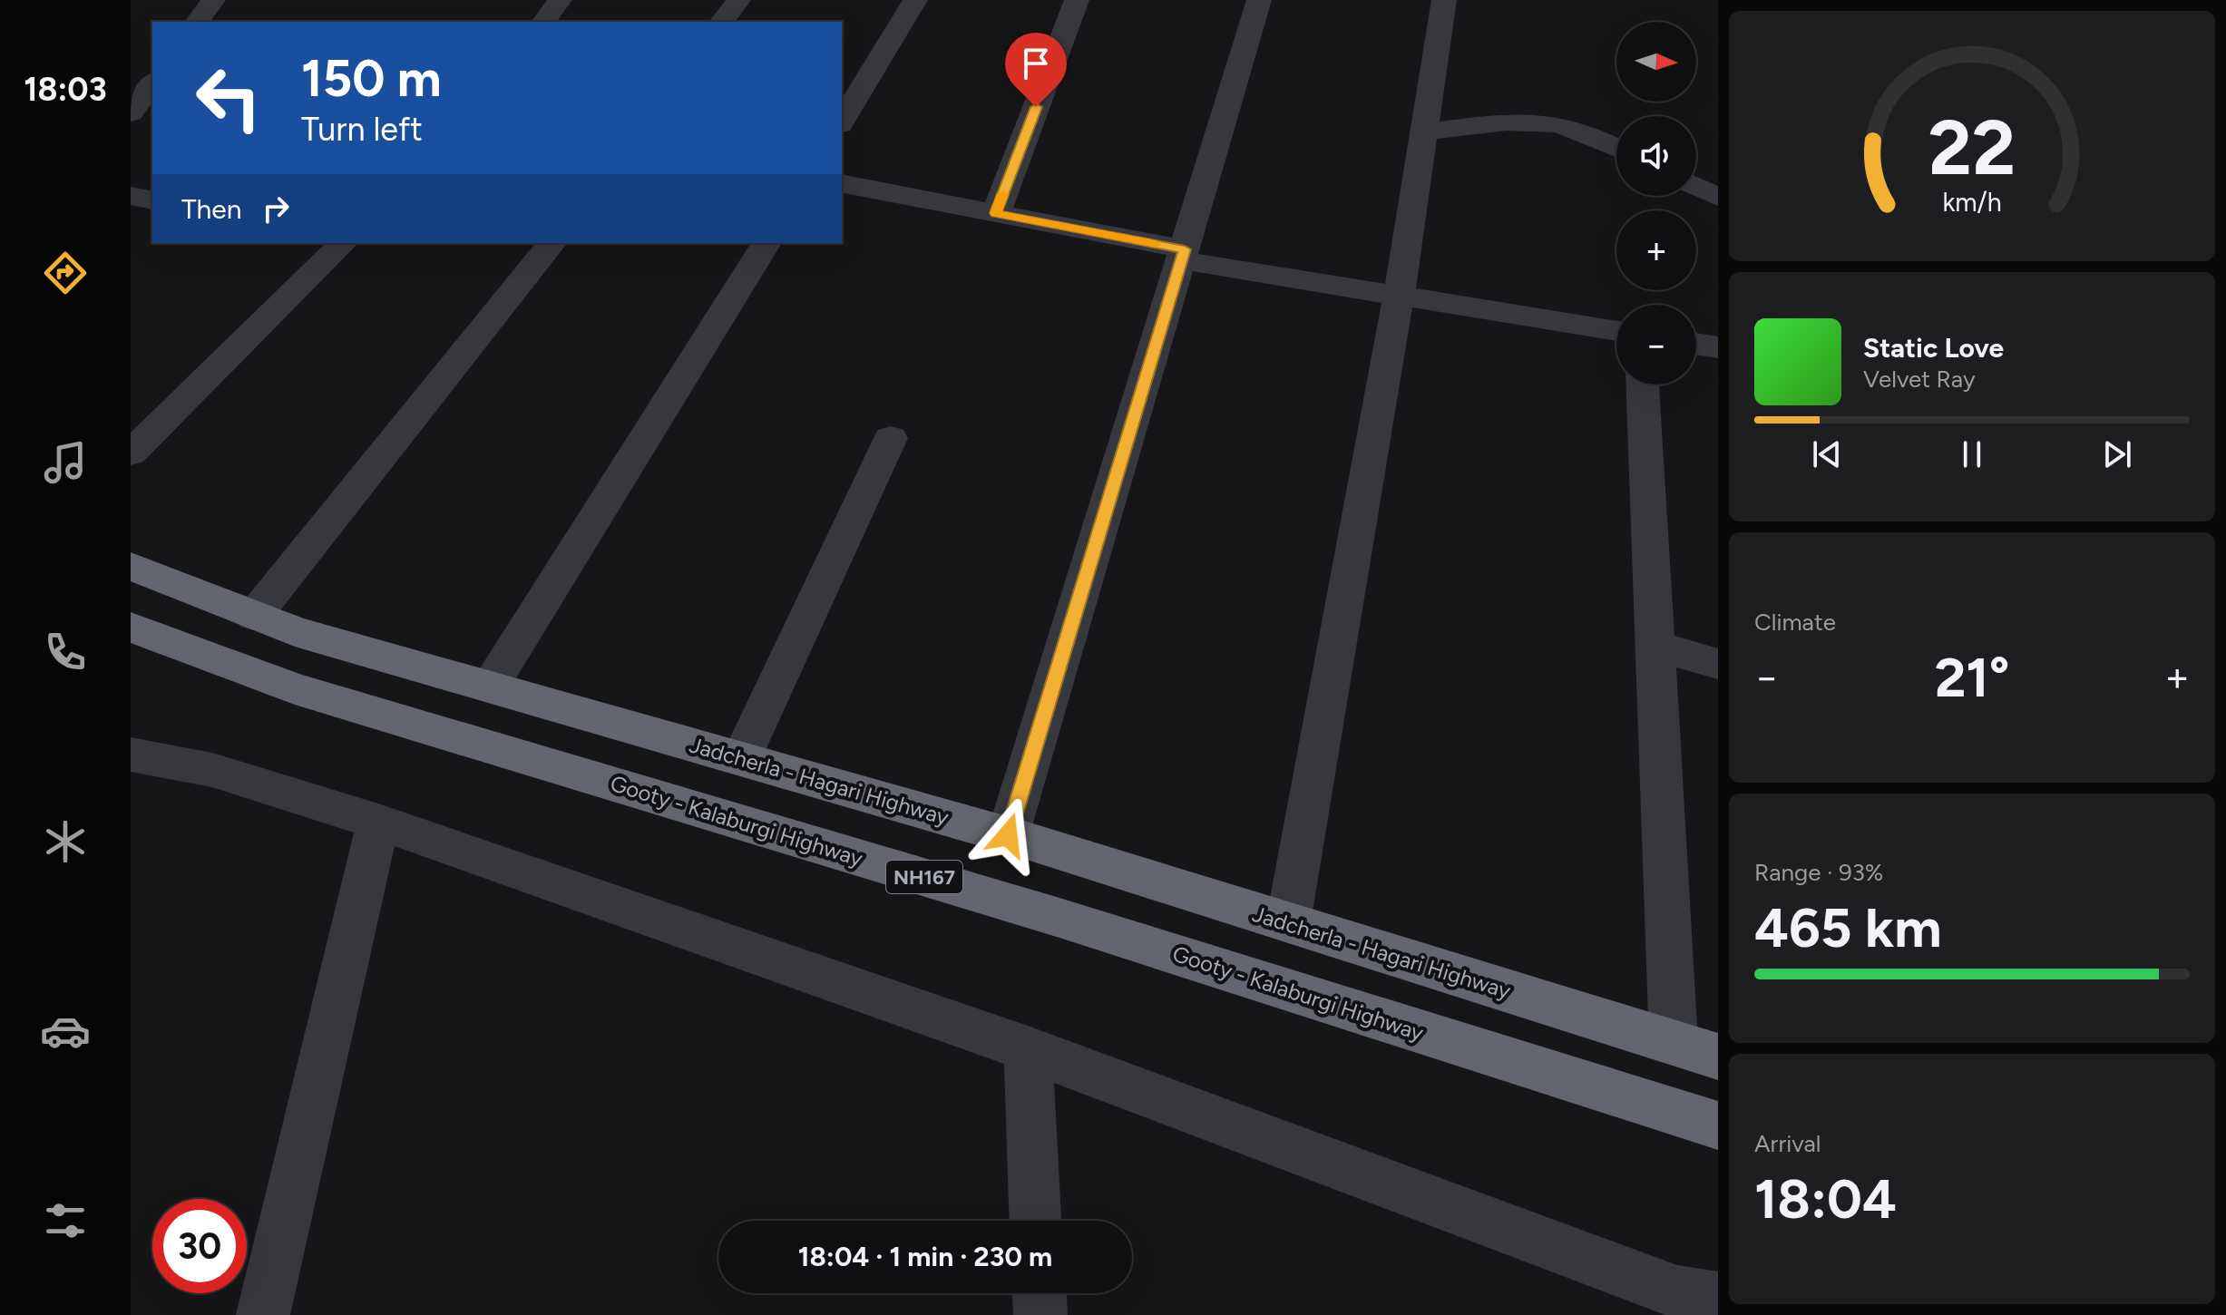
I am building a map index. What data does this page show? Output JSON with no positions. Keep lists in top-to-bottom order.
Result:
{
  "streets": {
    "highway": ["Jadcherla - Hagari Highway", "Gooty - Kalaburgi Highway", "NH167"]
  },
  "north": "right",
  "page": {
    "tabs": "18:03",
    "map_buttons": ["+", "−"],
    "turn": ["150 m", "Turn left"],
    "then": "Then",
    "song": ["Static Love", "Velvet Ray"],
    "tile": [
      "Climate",
      ["Range · 93%", "465 km"],
      ["Arrival", "18:04"]
    ],
    "heat": ["−", "21°", "+"],
    "limit": "30",
    "trip": "18:04 · 1 min · 230 m",
    "gauge": ["22", "km/h"]
  }
}
